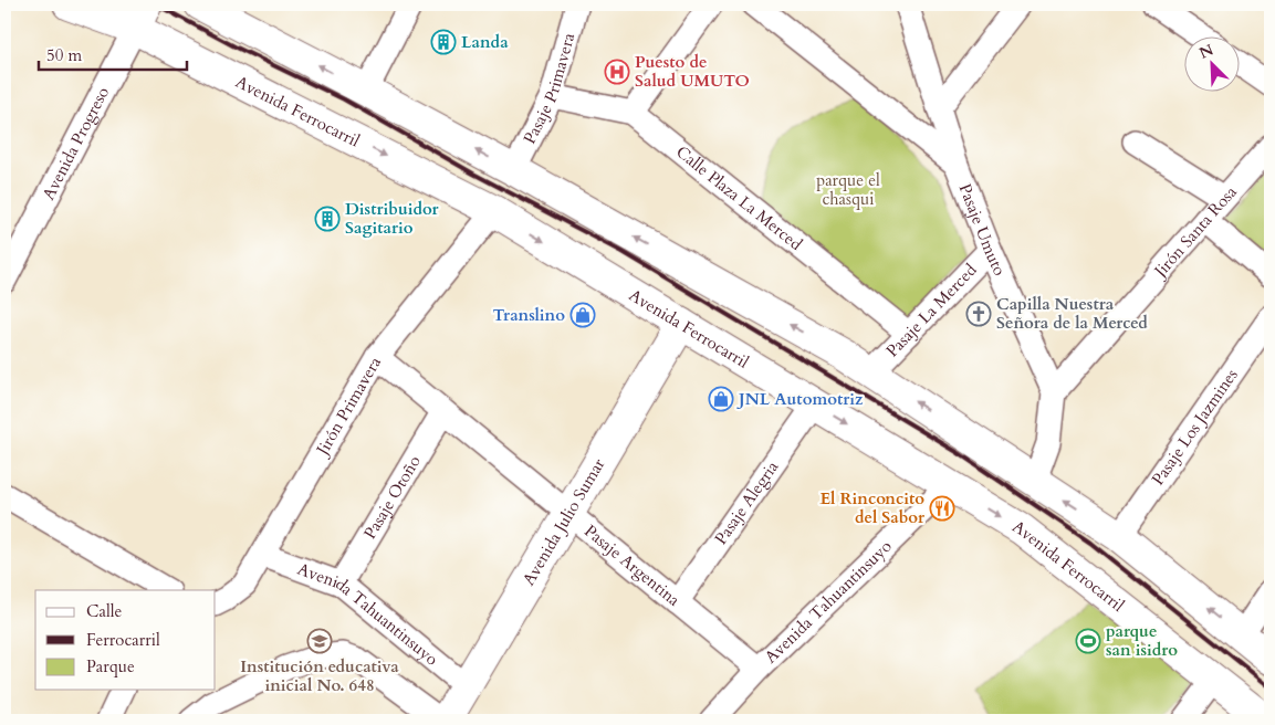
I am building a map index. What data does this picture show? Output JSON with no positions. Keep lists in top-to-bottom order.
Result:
{
  "streets": {
    "main road": ["Avenida Ferrocarril", "Avenida Julio Sumar"],
    "street": [
      "Pasaje Primavera",
      "Avenida Progreso",
      "Calle Plaza La Merced",
      "Pasaje Umuto",
      "Jirón Santa Rosa",
      "Pasaje La Merced",
      "Jirón Primavera",
      "Pasaje Los Jazmines",
      "Pasaje Otoño",
      "Pasaje Alegria",
      "Pasaje Argentina",
      "Avenida Tahuantinsuyo"
    ]
  },
  "crossings": [
    ["Pasaje Primavera", "Calle Plaza La Merced"],
    ["Avenida Ferrocarril", "Avenida Progreso"],
    ["Avenida Ferrocarril", "Jirón Primavera"],
    ["Avenida Ferrocarril", "Pasaje Alegria"],
    ["Avenida Ferrocarril", "Avenida Julio Sumar"],
    ["Avenida Ferrocarril", "Avenida Tahuantinsuyo"],
    ["Calle Plaza La Merced", "Pasaje La Merced"],
    ["Pasaje Umuto", "Jirón Santa Rosa"],
    ["Pasaje Umuto", "Pasaje La Merced"],
    ["Jirón Primavera", "Pasaje Argentina"],
    ["Jirón Primavera", "Avenida Tahuantinsuyo"],
    ["Pasaje Otoño", "Pasaje Argentina"],
    ["Pasaje Otoño", "Avenida Tahuantinsuyo"],
    ["Pasaje Alegria", "Pasaje Argentina"],
    ["Avenida Julio Sumar", "Pasaje Argentina"],
    ["Avenida Julio Sumar", "Avenida Tahuantinsuyo"],
    ["Pasaje Argentina", "Avenida Tahuantinsuyo"]
  ],
  "parks": ["parque el chasqui"],
  "places": {
    "building": ["Landa", "Distribuidor Sagitario"],
    "hospital": ["Puesto de Salud UMUTO"],
    "church": ["Capilla Nuestra Señora de la Merced"],
    "shop": ["Translino", "JNL Automotriz"],
    "restaurant": ["El Rinconcito del Sabor"],
    "school or university": ["Institución educativa inicial No. 648"],
    "sports": ["parque san isidro"]
  },
  "legend": ["Calle", "Ferrocarril", "Parque"],
  "scale_bar": "50 m",
  "north": "top left"
}
